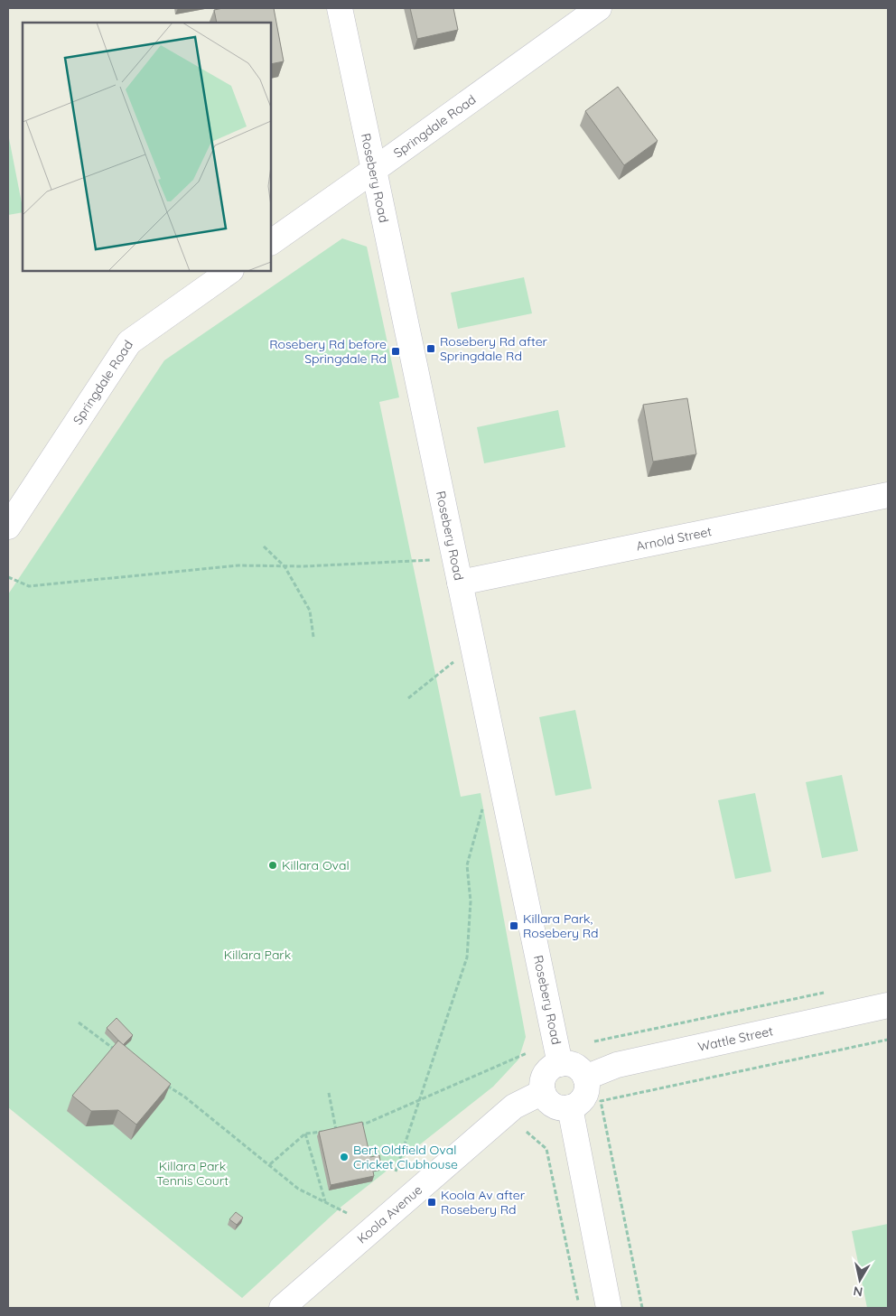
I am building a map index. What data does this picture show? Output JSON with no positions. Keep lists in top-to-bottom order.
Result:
{
  "streets": {
    "main road": [
      "Springdale Road",
      "Rosebery Road",
      "Arnold Street",
      "Wattle Street",
      "Koola Avenue"
    ]
  },
  "crossings": [
    ["Springdale Road", "Rosebery Road"],
    ["Rosebery Road", "Arnold Street"],
    ["Rosebery Road", "Wattle Street"],
    ["Rosebery Road", "Koola Avenue"],
    ["Wattle Street", "Koola Avenue"]
  ],
  "parks": ["Killara Park", "Killara Park Tennis Court"],
  "places": {
    "transit": [
      "Rosebery Rd after Springdale Rd",
      "Rosebery Rd before Springdale Rd",
      "Killara Park, Rosebery Rd",
      "Koola Av after Rosebery Rd"
    ],
    "other": ["Killara Oval", "Bert Oldfield Oval Cricket Clubhouse"]
  },
  "north": "bottom"
}
